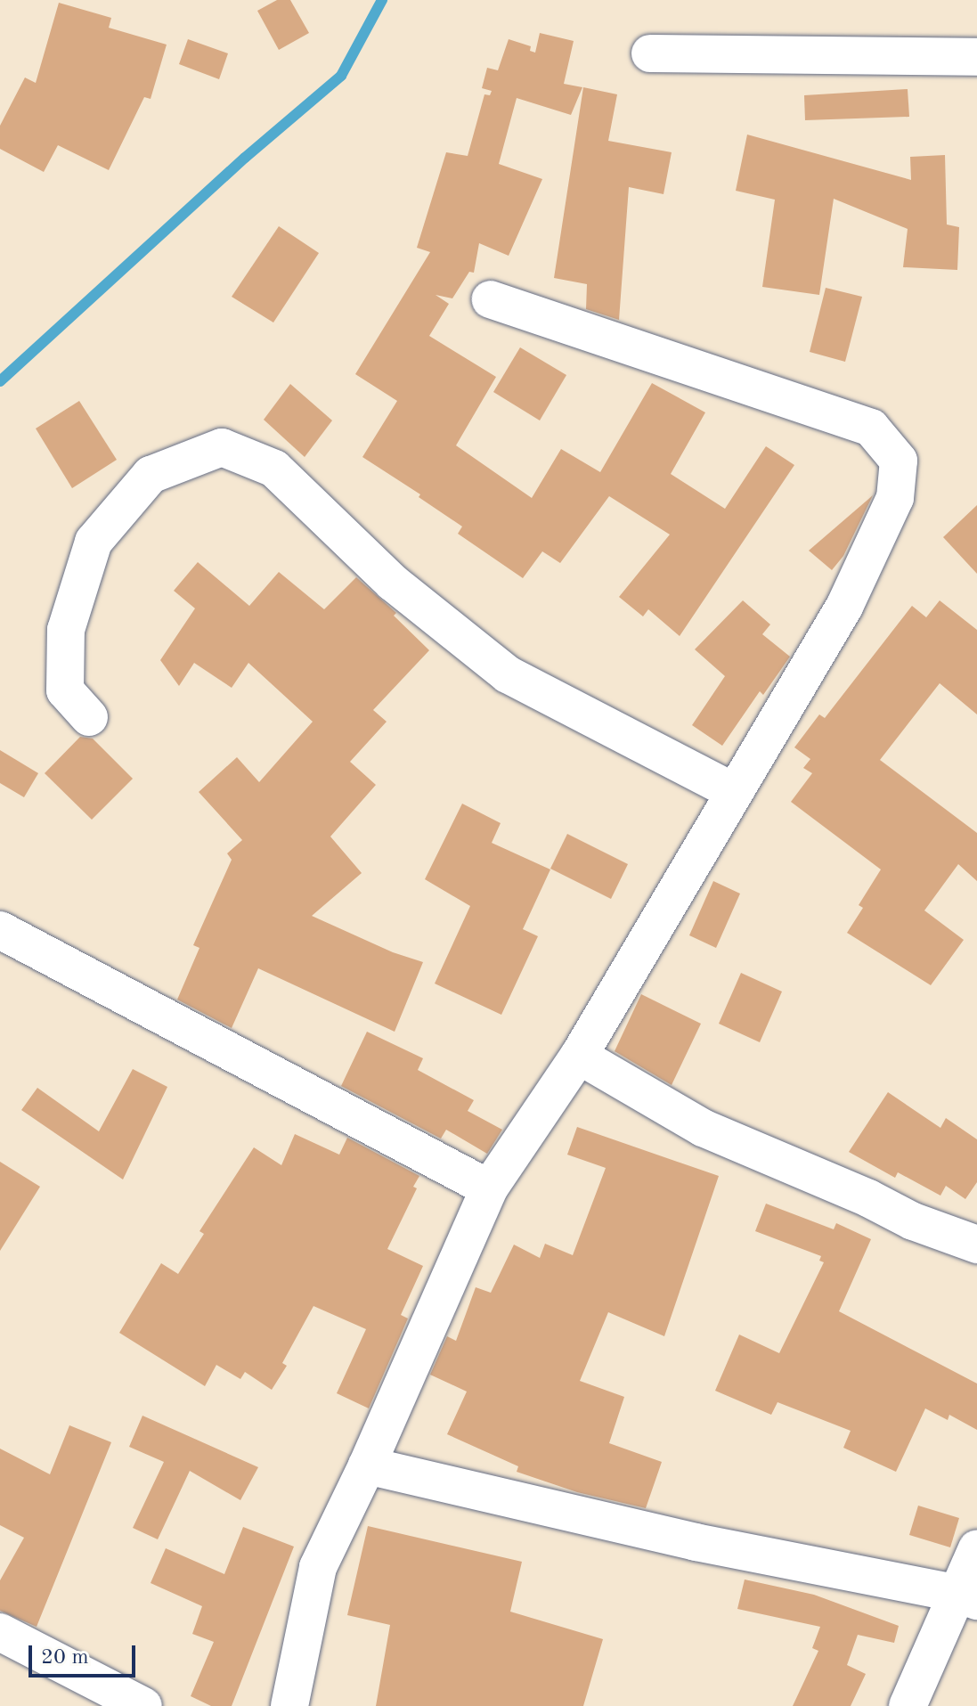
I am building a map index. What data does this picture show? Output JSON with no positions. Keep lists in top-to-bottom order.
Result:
{
  "scale_bar": "20 m"
}
